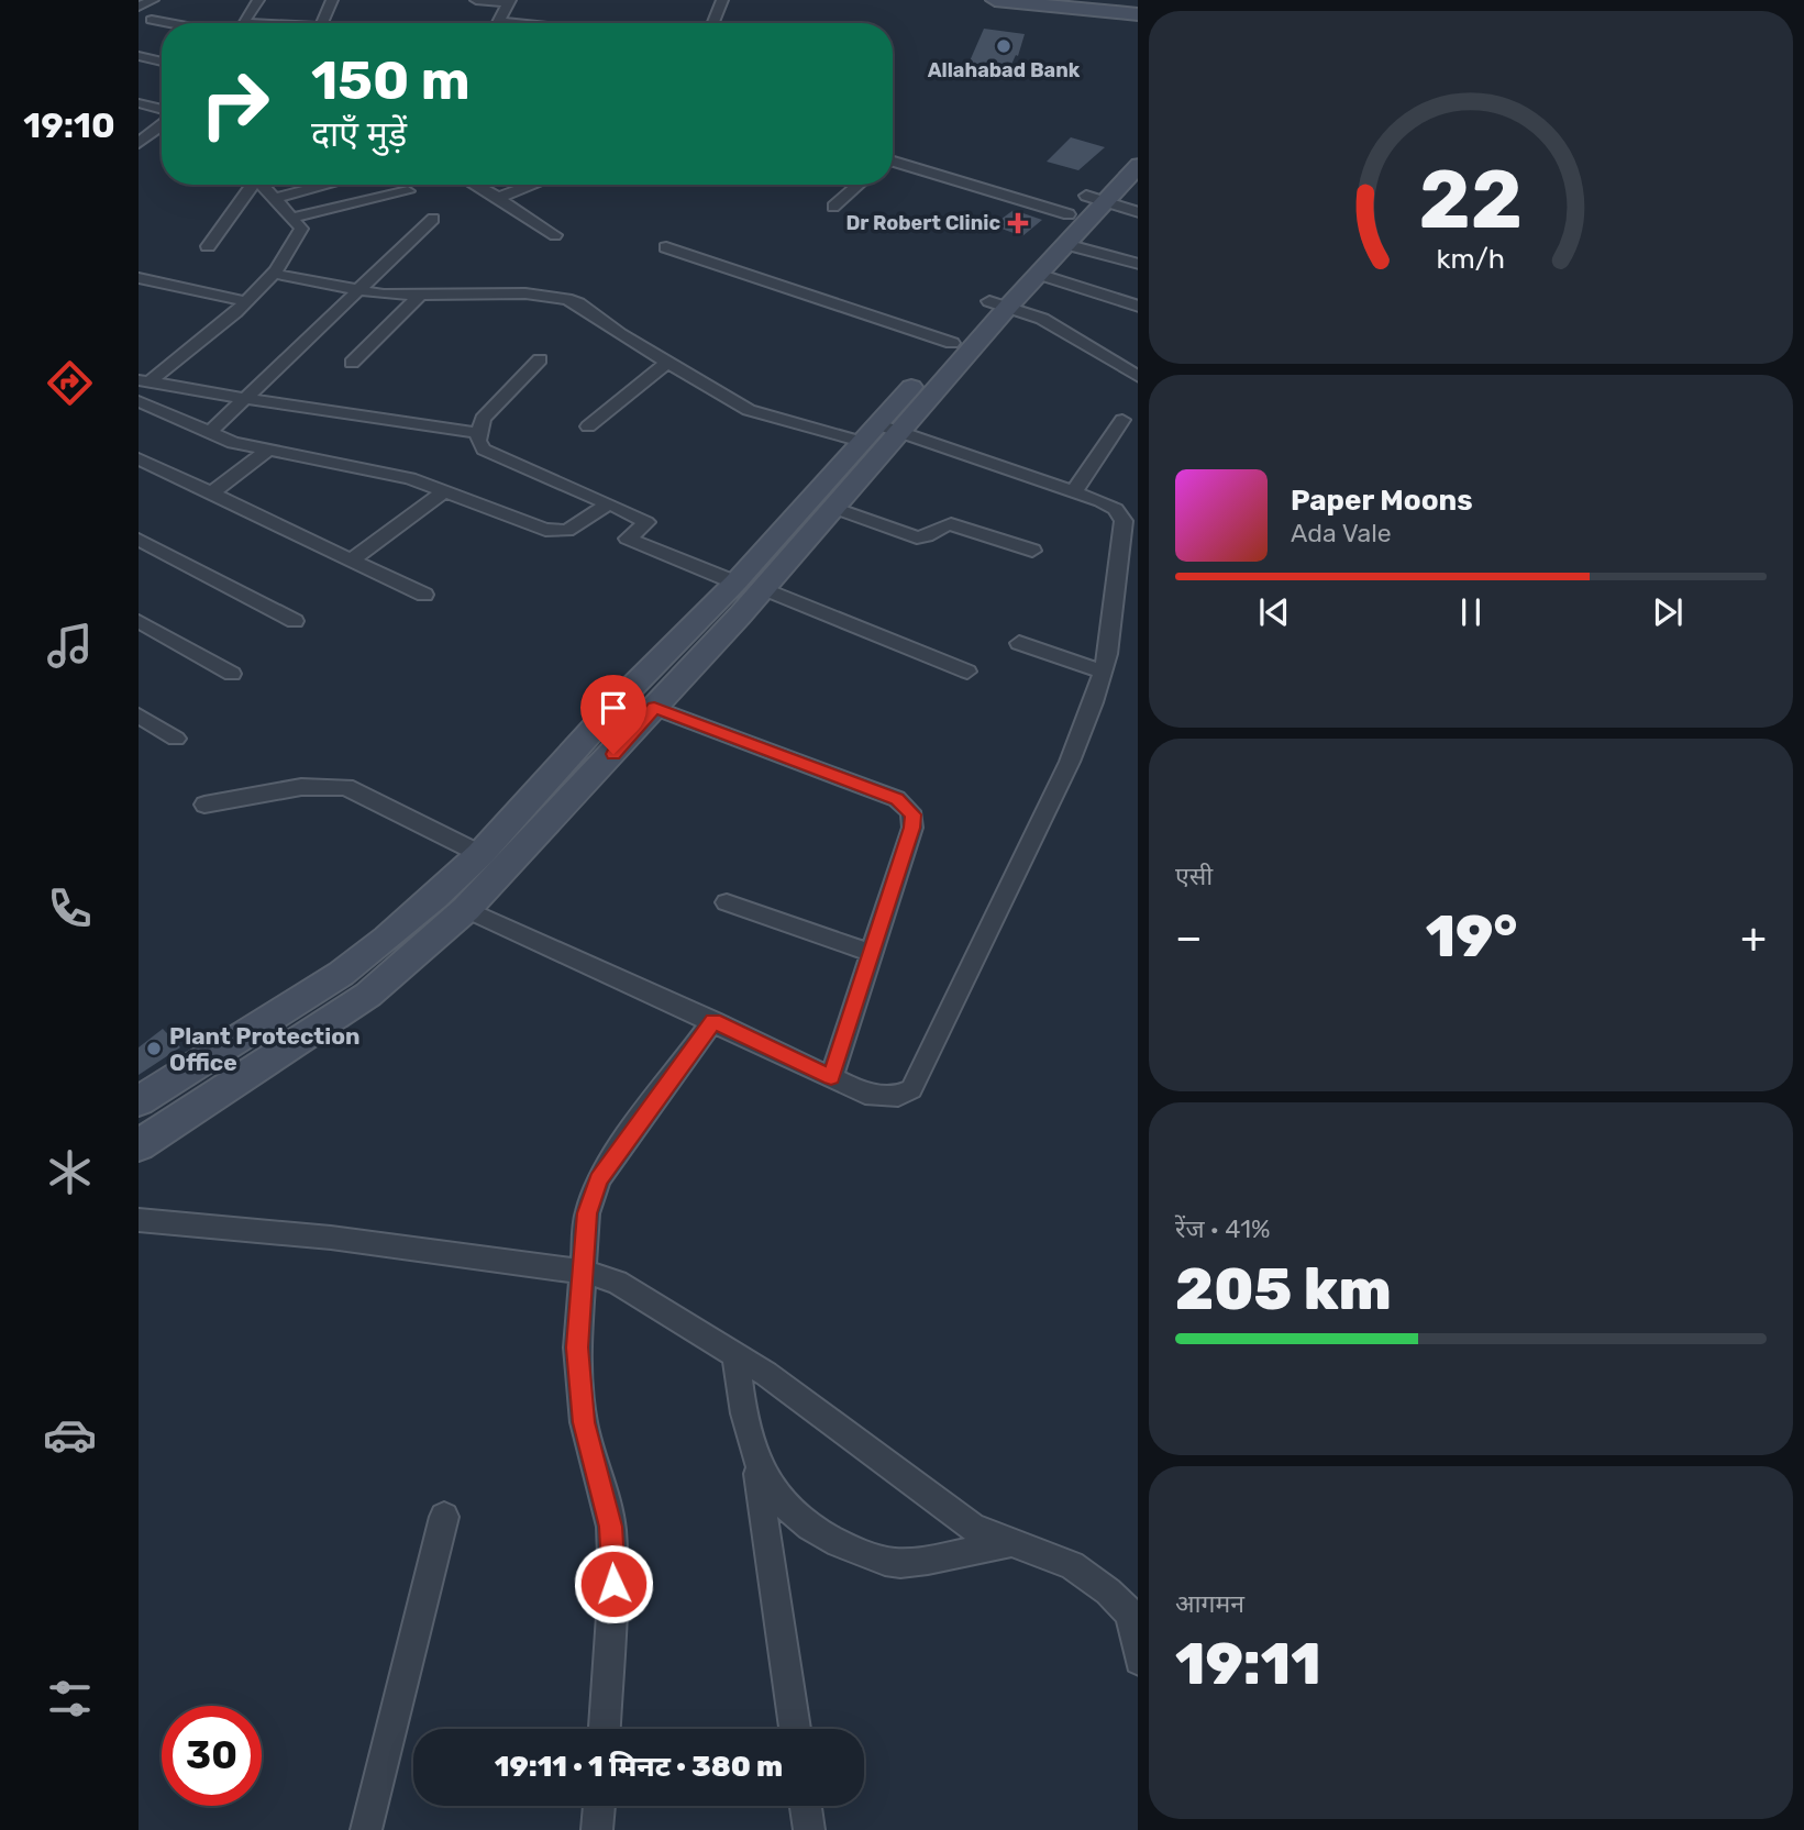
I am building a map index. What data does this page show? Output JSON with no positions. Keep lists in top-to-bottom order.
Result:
{
  "places": {
    "other": ["Allahabad Bank", "Plant Protection Office"],
    "health": ["Dr Robert Clinic"]
  },
  "page": {
    "tabs": "19:10",
    "turn": ["150 m", "दाएँ मुड़ें"],
    "song": ["Paper Moons", "Ada Vale"],
    "tile": [
      "एसी",
      ["रेंज · 41%", "205 km"],
      ["आगमन", "19:11"]
    ],
    "heat": ["−", "19°", "+"],
    "limit": "30",
    "trip": "19:11 · 1 मिनट · 380 m",
    "gauge": ["22", "km/h"]
  }
}
